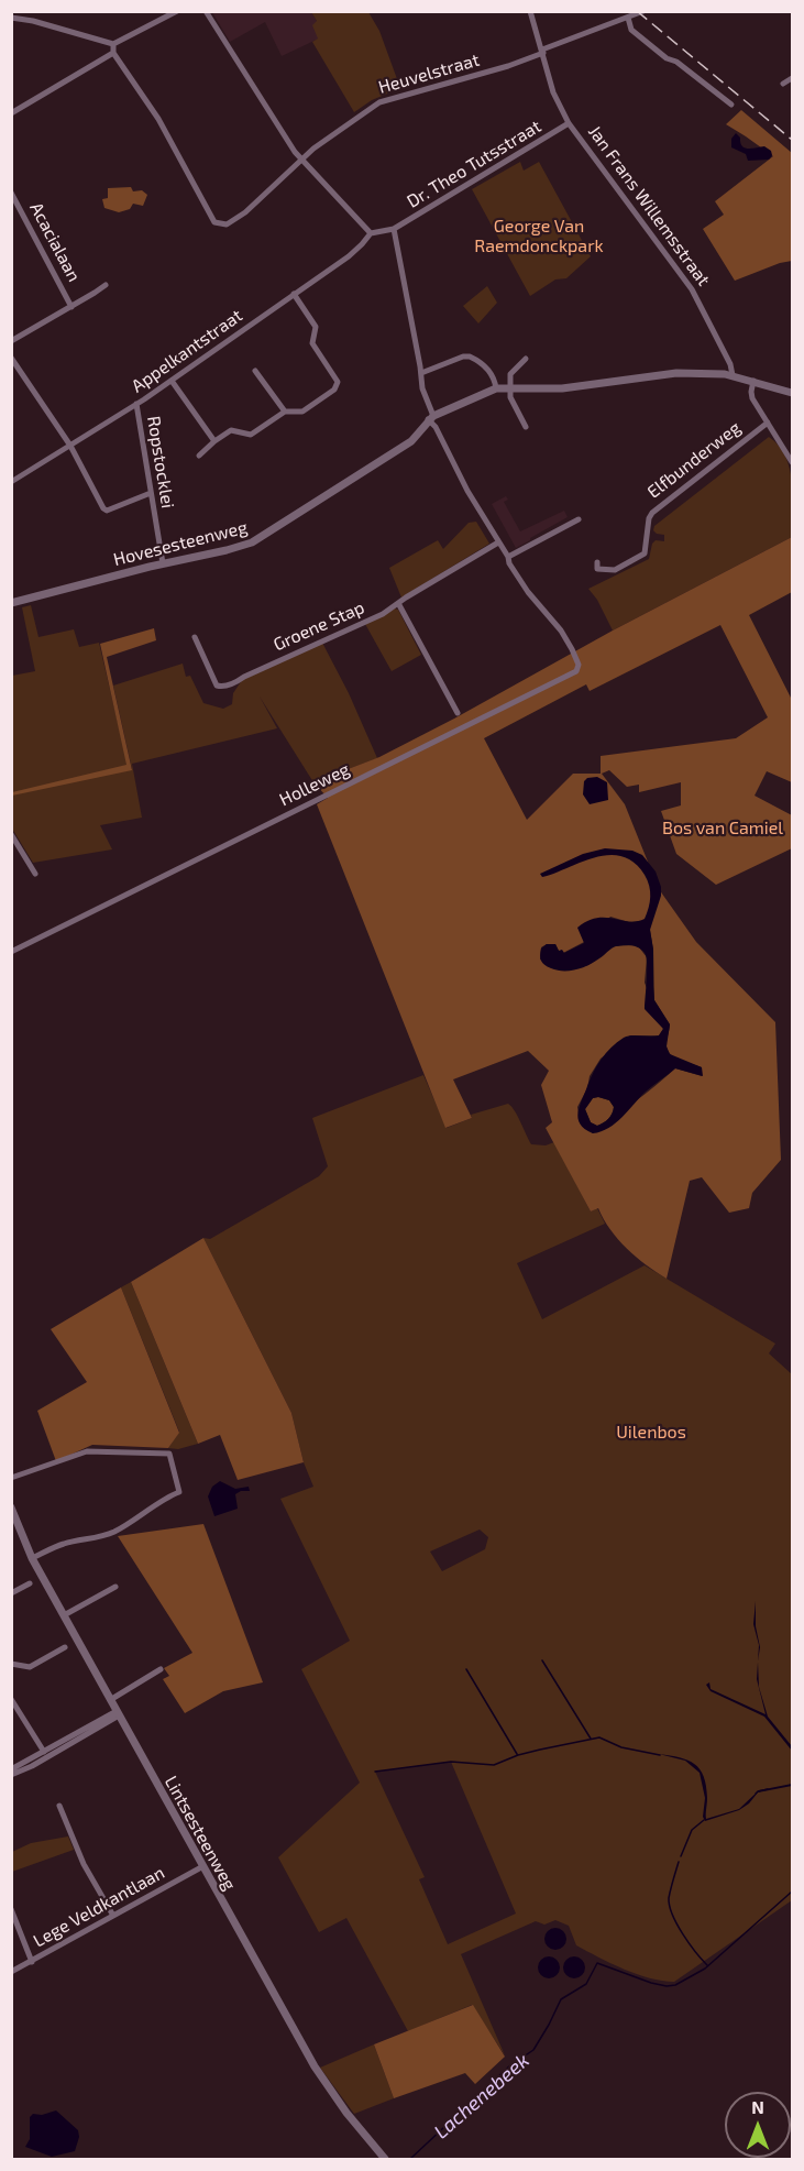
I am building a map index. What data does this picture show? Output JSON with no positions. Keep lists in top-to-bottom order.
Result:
{
  "streets": {
    "street": [
      "Heuvelstraat",
      "Dr. Theo Tutsstraat",
      "Jan Frans Willemsstraat",
      "Acacialaan",
      "Appelkantstraat",
      "Elfbunderweg",
      "Ropstocklei",
      "Hovesesteenweg",
      "Groene Stap",
      "Holleweg",
      "Lintsesteenweg",
      "Lege Veldkantlaan"
    ]
  },
  "crossings": [
    ["Heuvelstraat", "Jan Frans Willemsstraat"],
    ["Dr. Theo Tutsstraat", "Jan Frans Willemsstraat"],
    ["Dr. Theo Tutsstraat", "Appelkantstraat"],
    ["Appelkantstraat", "Ropstocklei"],
    ["Ropstocklei", "Hovesesteenweg"],
    ["Lintsesteenweg", "Lege Veldkantlaan"]
  ],
  "water": ["Lachenebeek"],
  "parks": ["George Van Raemdonckpark", "Bos van Camiel", "Uilenbos"],
  "north": "top"
}
